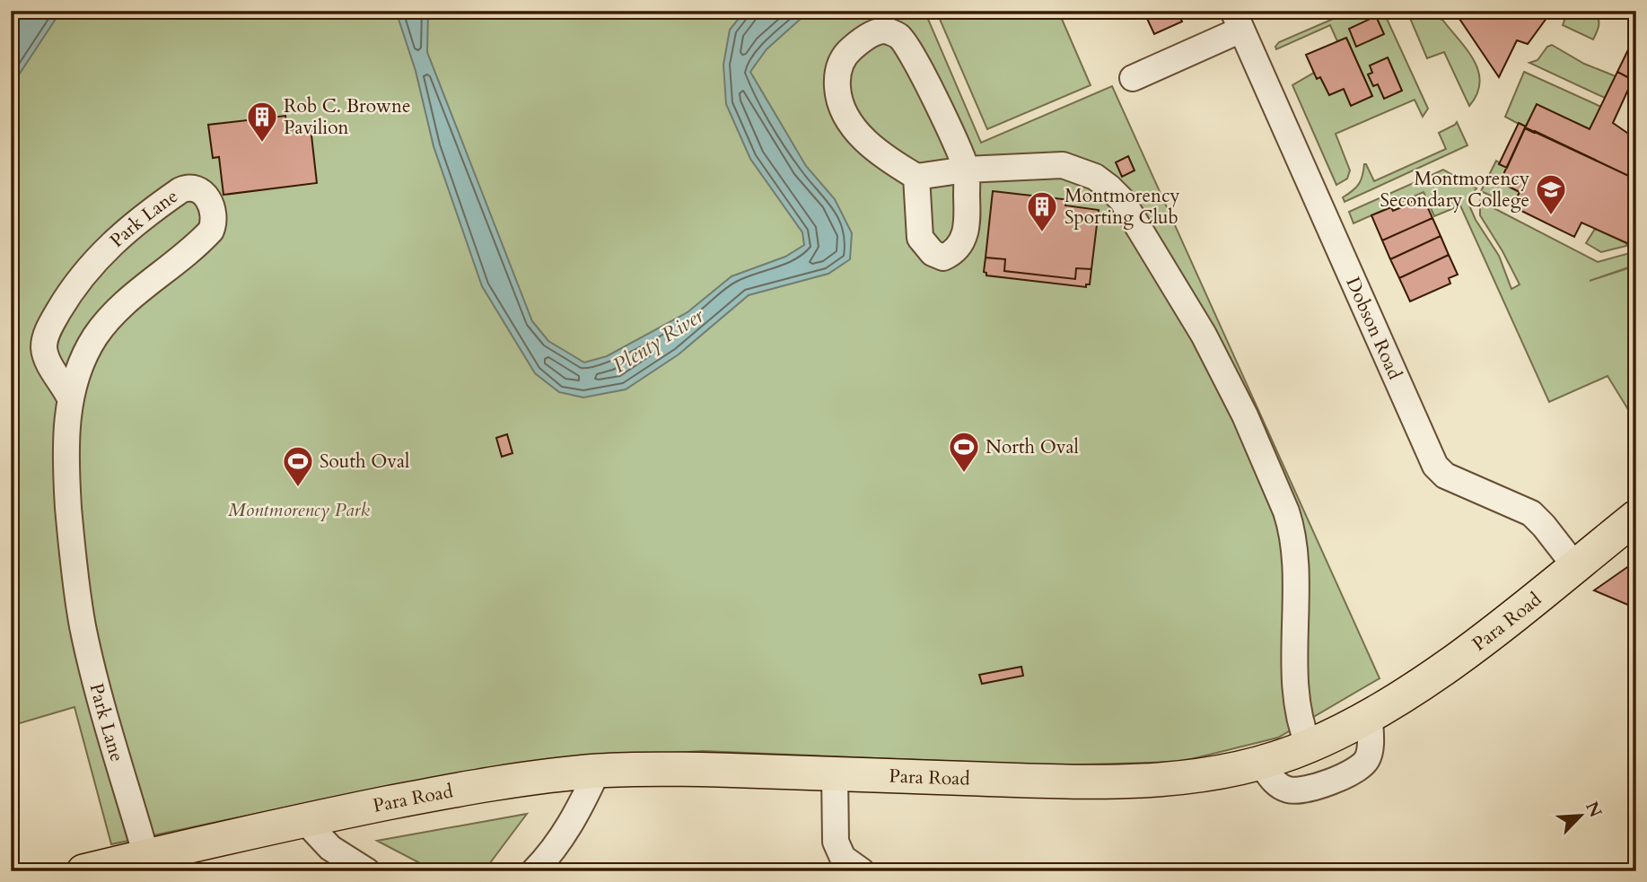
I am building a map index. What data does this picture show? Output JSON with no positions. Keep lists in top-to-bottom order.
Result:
{
  "streets": {
    "main road": ["Para Road"],
    "street": ["Park Lane", "Dobson Road"]
  },
  "crossings": [
    ["Park Lane", "Para Road"],
    ["Dobson Road", "Para Road"]
  ],
  "water": ["Plenty River"],
  "parks": ["Montmorency Park"],
  "places": {
    "building": ["Rob C. Browne Pavilion", "Montmorency Sporting Club"],
    "school or university": ["Montmorency Secondary College"],
    "sports": ["North Oval", "South Oval"]
  },
  "north": "top right"
}
